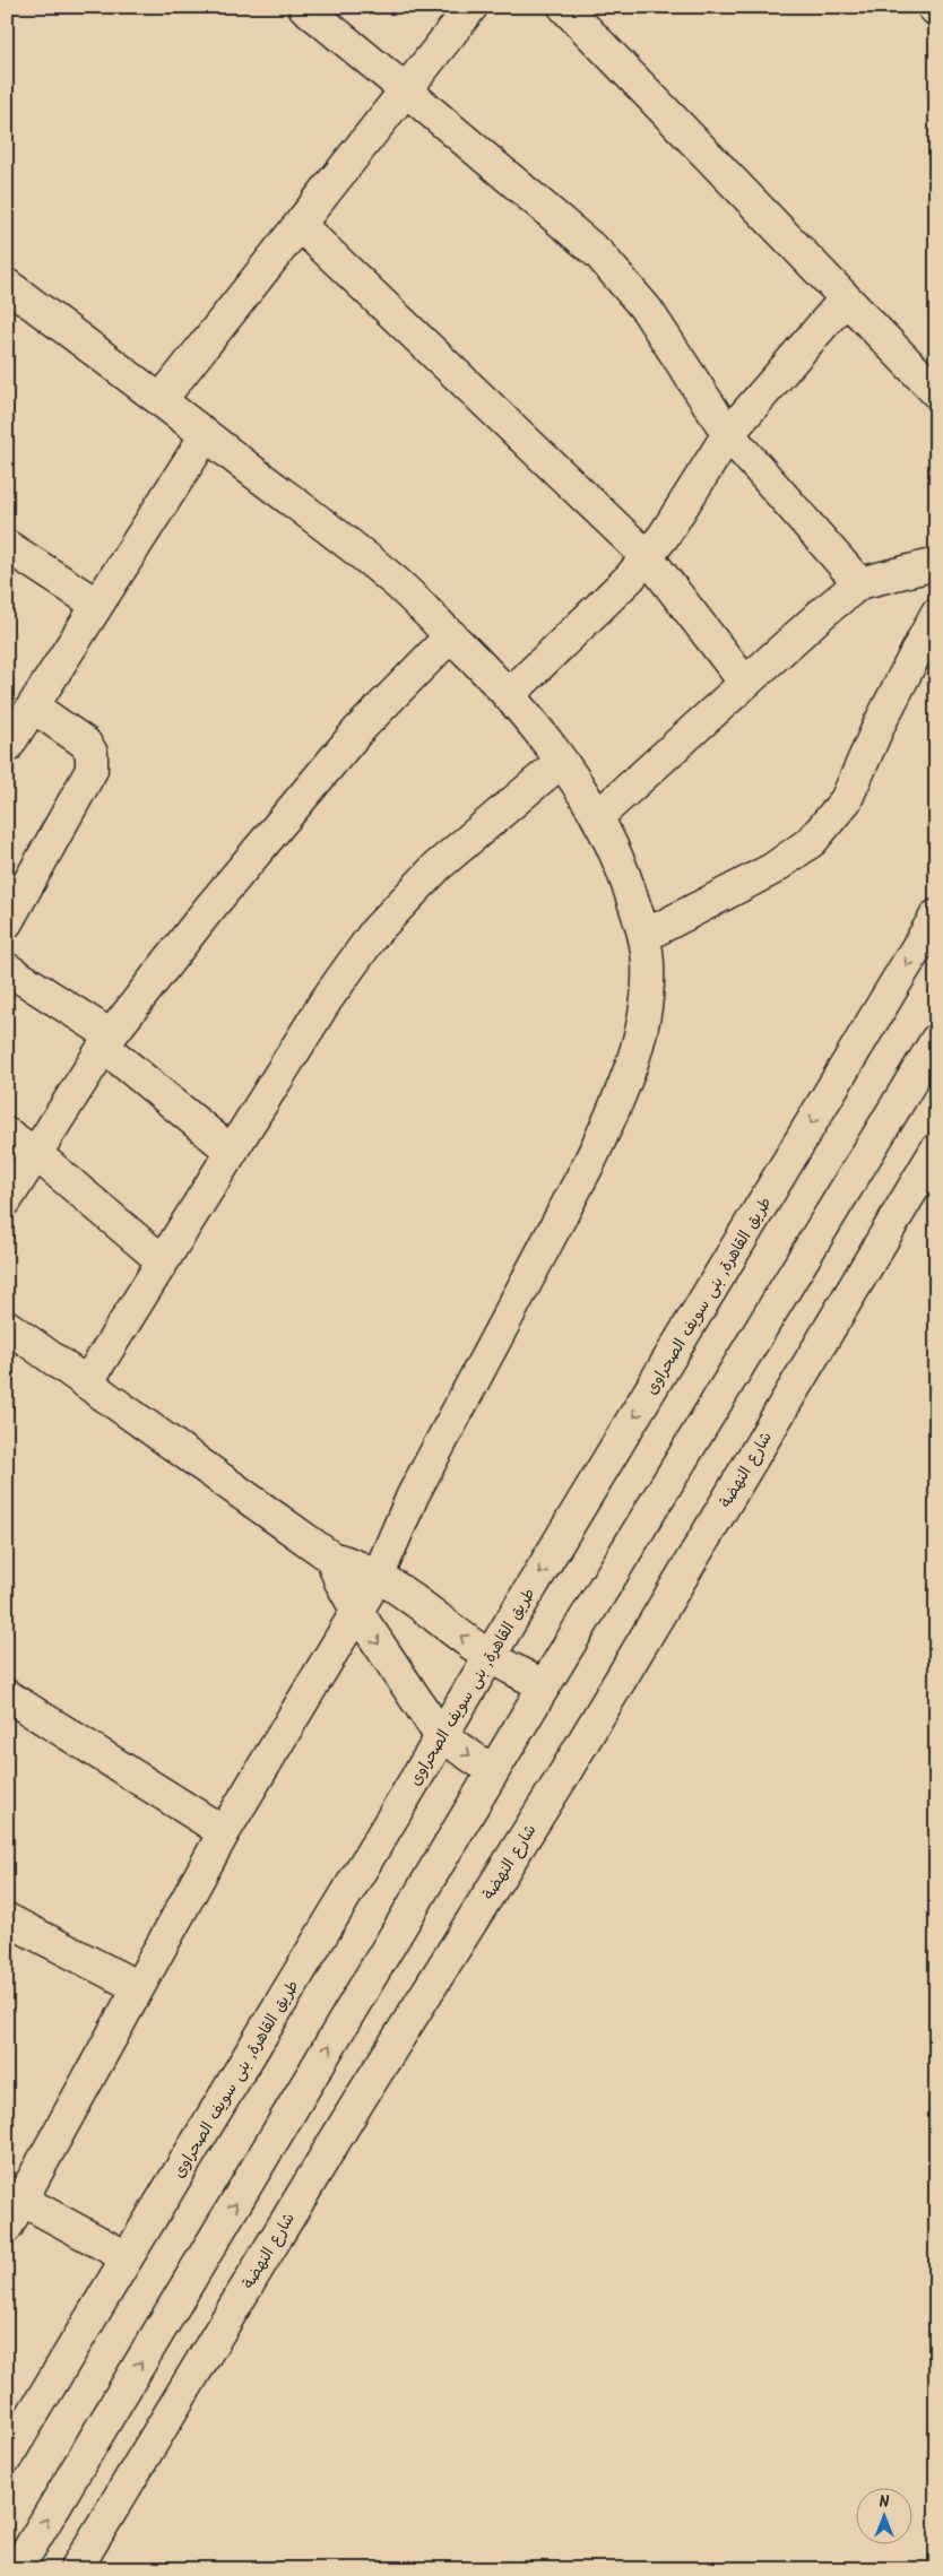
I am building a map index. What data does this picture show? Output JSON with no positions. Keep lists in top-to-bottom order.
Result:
{
  "streets": {
    "street": ["طريق القاهرة, بنى سويف الصحراوى", "شارع النهضة"]
  },
  "north": "top"
}
